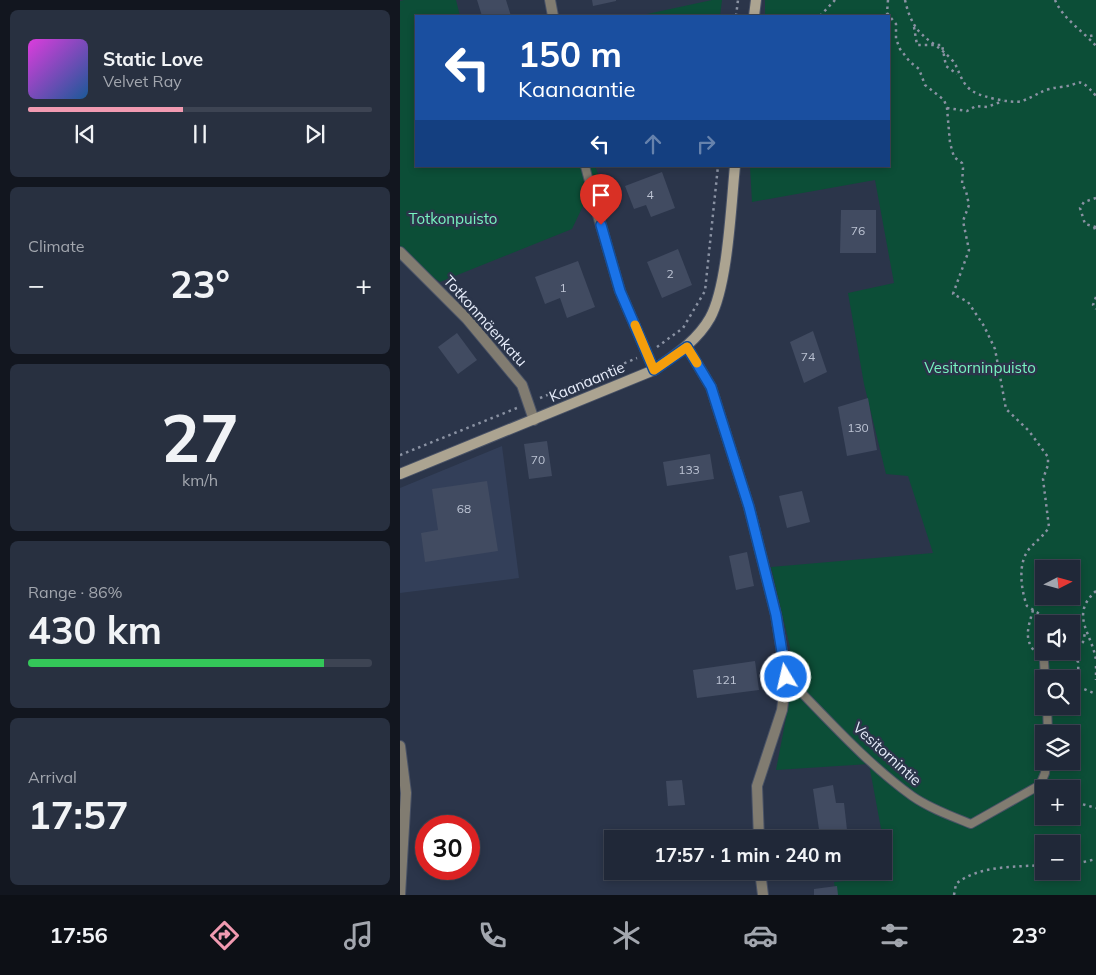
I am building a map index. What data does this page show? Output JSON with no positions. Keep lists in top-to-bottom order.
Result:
{
  "streets": {
    "street": ["Totkonmäenkatu", "Kaanaantie"],
    "lane": ["Vesitornintie"]
  },
  "crossings": [
    ["Totkonmäenkatu", "Kaanaantie"]
  ],
  "parks": ["Totkonpuisto", "Vesitorninpuisto"],
  "house_numbers": [
    "4",
    "76",
    "2",
    "1",
    "74",
    "130",
    "70",
    "133",
    "68",
    "121"
  ],
  "north": "right",
  "page": {
    "turn": ["150 m", "Kaanaantie"],
    "song": ["Static Love", "Velvet Ray"],
    "tile": [
      "Climate",
      ["27", "km/h"],
      ["Range · 86%", "430 km"],
      ["Arrival", "17:57"]
    ],
    "heat": ["−", "23°", "+"],
    "map_buttons": ["+", "−"],
    "limit": "30",
    "trip": "17:57 · 1 min · 240 m",
    "tabs": ["17:56", "23°"]
  }
}
